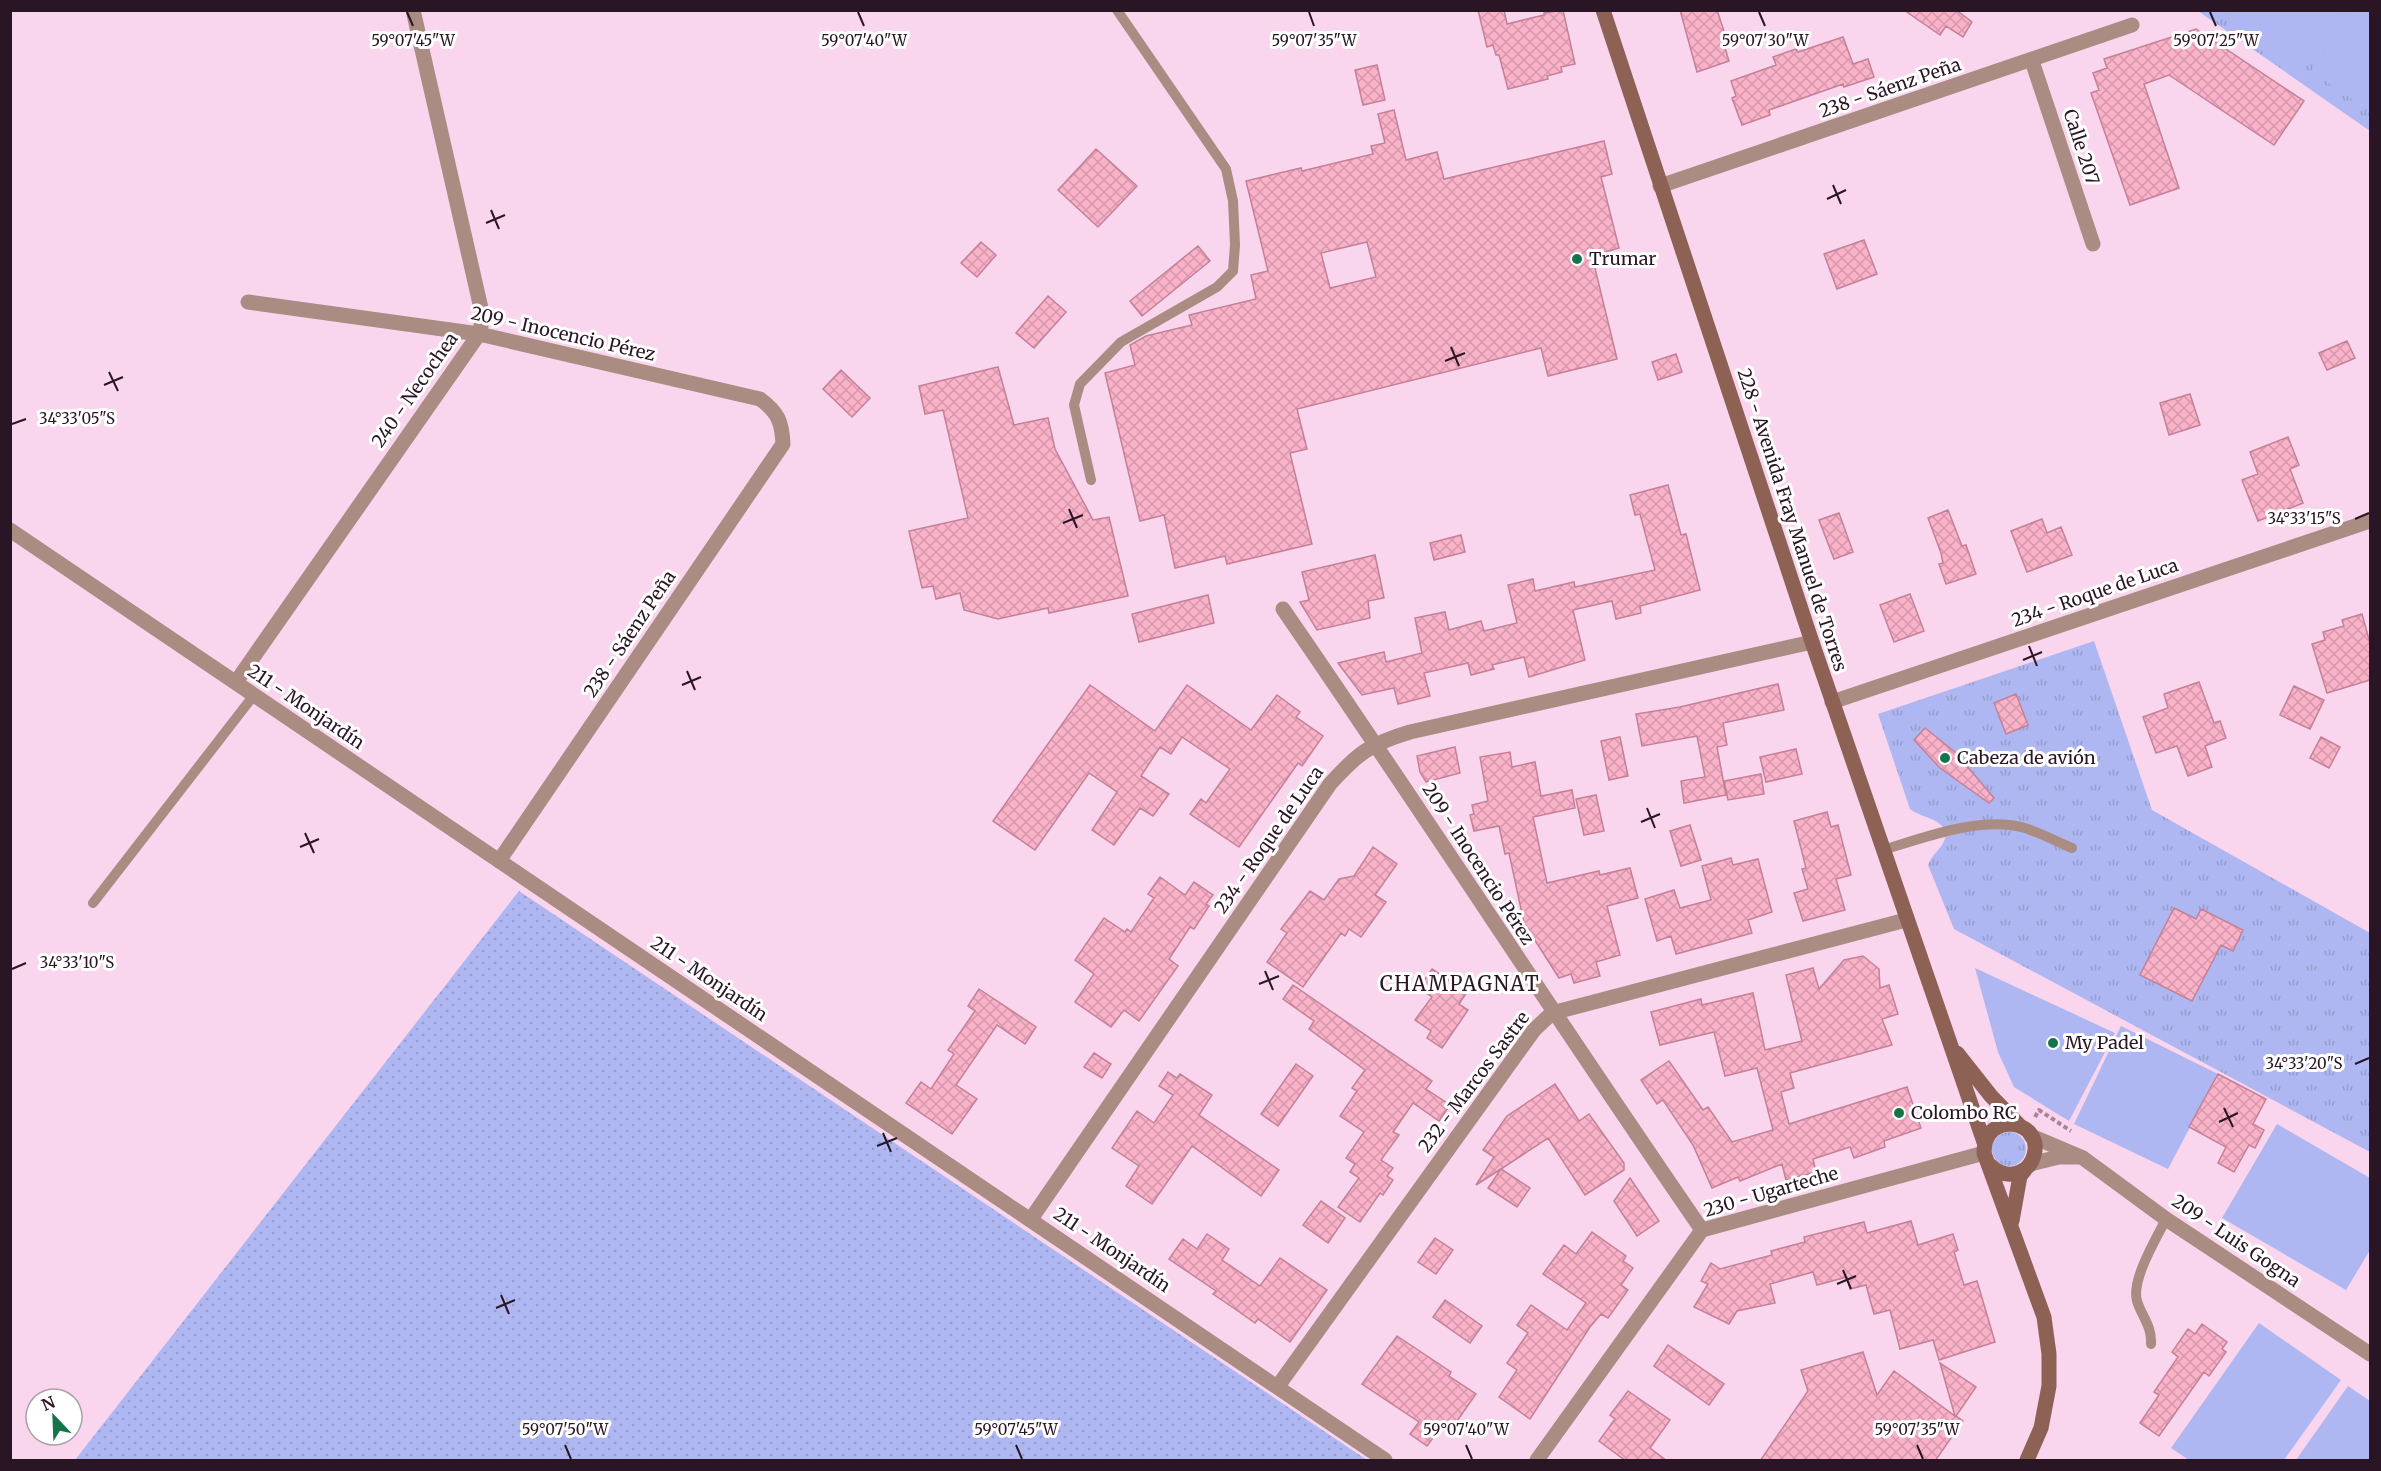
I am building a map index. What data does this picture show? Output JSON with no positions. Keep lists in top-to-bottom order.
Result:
{
  "streets": {
    "main road": ["228 - Avenida Fray Manuel de Torres"],
    "street": [
      "238 - Sáenz Peña",
      "Calle 207",
      "209 - Inocencio Pérez",
      "240 - Necochea",
      "234 - Roque de Luca",
      "211 - Monjardín",
      "232 - Marcos Sastre",
      "230 - Ugarteche",
      "209 - Luis Gogna"
    ]
  },
  "crossings": [
    ["238 - Sáenz Peña", "Calle 207"],
    ["238 - Sáenz Peña", "209 - Inocencio Pérez"],
    ["238 - Sáenz Peña", "228 - Avenida Fray Manuel de Torres"],
    ["238 - Sáenz Peña", "211 - Monjardín"],
    ["209 - Inocencio Pérez", "240 - Necochea"],
    ["209 - Inocencio Pérez", "234 - Roque de Luca"],
    ["209 - Inocencio Pérez", "232 - Marcos Sastre"],
    ["209 - Inocencio Pérez", "230 - Ugarteche"],
    ["240 - Necochea", "211 - Monjardín"],
    ["228 - Avenida Fray Manuel de Torres", "234 - Roque de Luca"],
    ["228 - Avenida Fray Manuel de Torres", "232 - Marcos Sastre"],
    ["228 - Avenida Fray Manuel de Torres", "230 - Ugarteche"],
    ["228 - Avenida Fray Manuel de Torres", "209 - Luis Gogna"],
    ["234 - Roque de Luca", "211 - Monjardín"],
    ["211 - Monjardín", "232 - Marcos Sastre"],
    ["230 - Ugarteche", "209 - Luis Gogna"]
  ],
  "districts": ["CHAMPAGNAT"],
  "places": [
    "Trumar",
    "Cabeza de avión",
    "My Padel",
    "Colombo RC"
  ],
  "north": "top left",
  "coordinates": [
    "59°07'45\"W",
    "59°07'40\"W",
    "59°07'35\"W",
    "59°07'30\"W",
    "59°07'25\"W",
    "34°33'05\"S",
    "34°33'15\"S",
    "34°33'10\"S",
    "34°33'20\"S",
    "59°07'50\"W"
  ]
}
